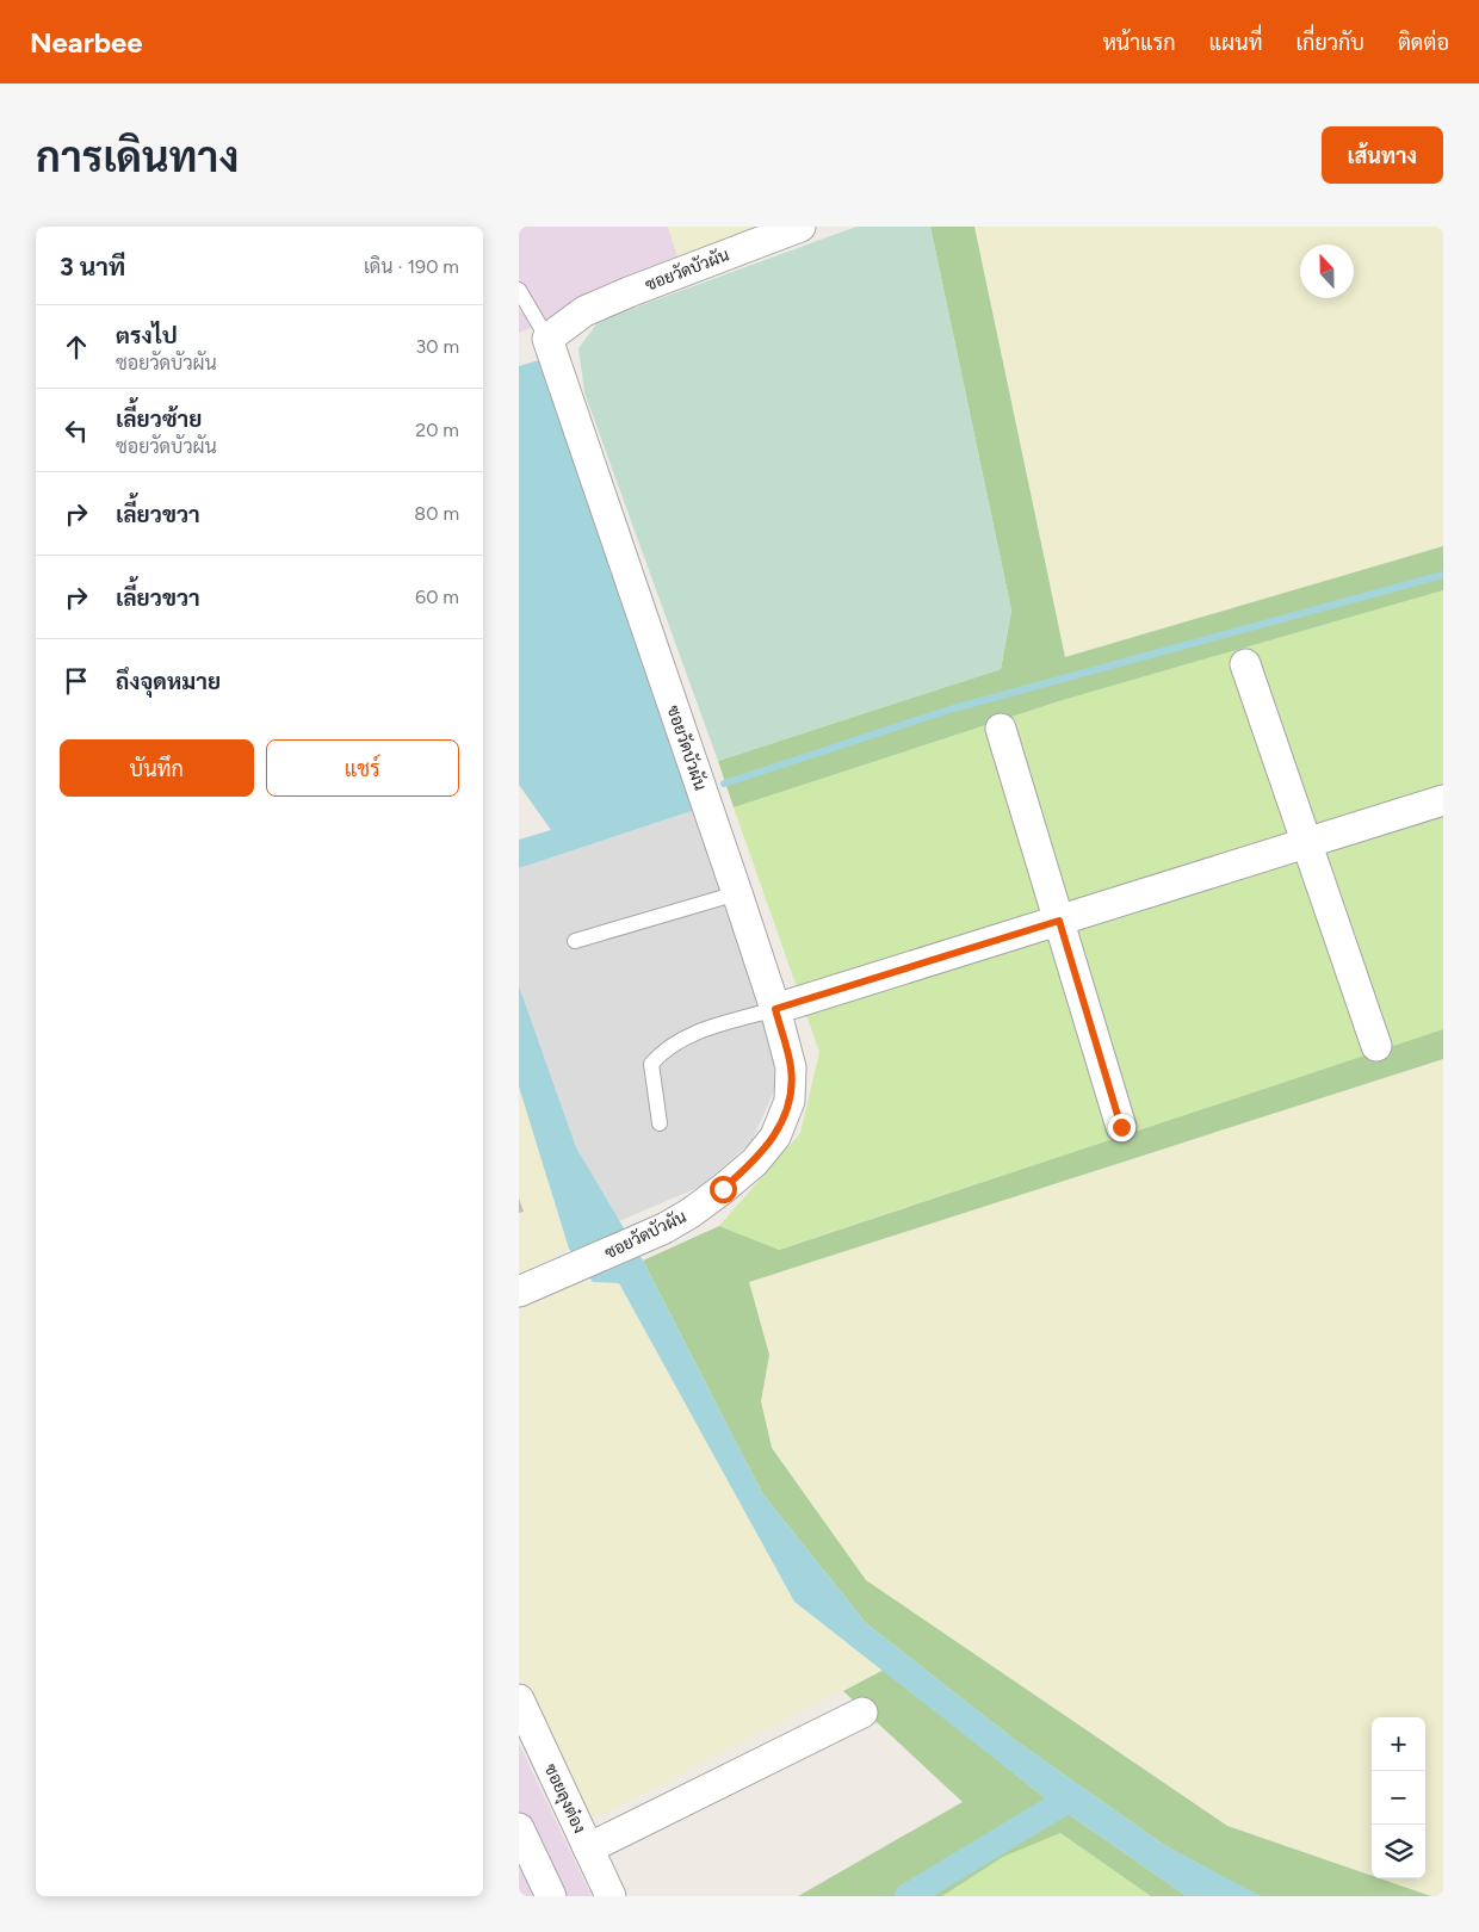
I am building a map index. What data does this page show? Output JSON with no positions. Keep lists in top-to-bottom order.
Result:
{
  "streets": {
    "street": ["ซอยวัดบัวผัน", "ซอยลุงต๋อง"]
  },
  "north": "top",
  "page": {
    "header": "Nearbee",
    "nav": [
      "หน้าแรก",
      "แผนที่",
      "เกี่ยวกับ",
      "ติดต่อ"
    ],
    "buttons": [
      "เส้นทาง",
      ["บันทึก", "แชร์"]
    ],
    "title": "การเดินทาง",
    "heading": ["3 นาที", "เดิน · 190 m"],
    "list": [
      ["ตรงไป", "ซอยวัดบัวผัน", "30 m"],
      ["เลี้ยวซ้าย", "ซอยวัดบัวผัน", "20 m"],
      ["เลี้ยวขวา", "80 m"],
      ["เลี้ยวขวา", "60 m"],
      "ถึงจุดหมาย"
    ],
    "map_buttons": ["+", "−"]
  }
}
